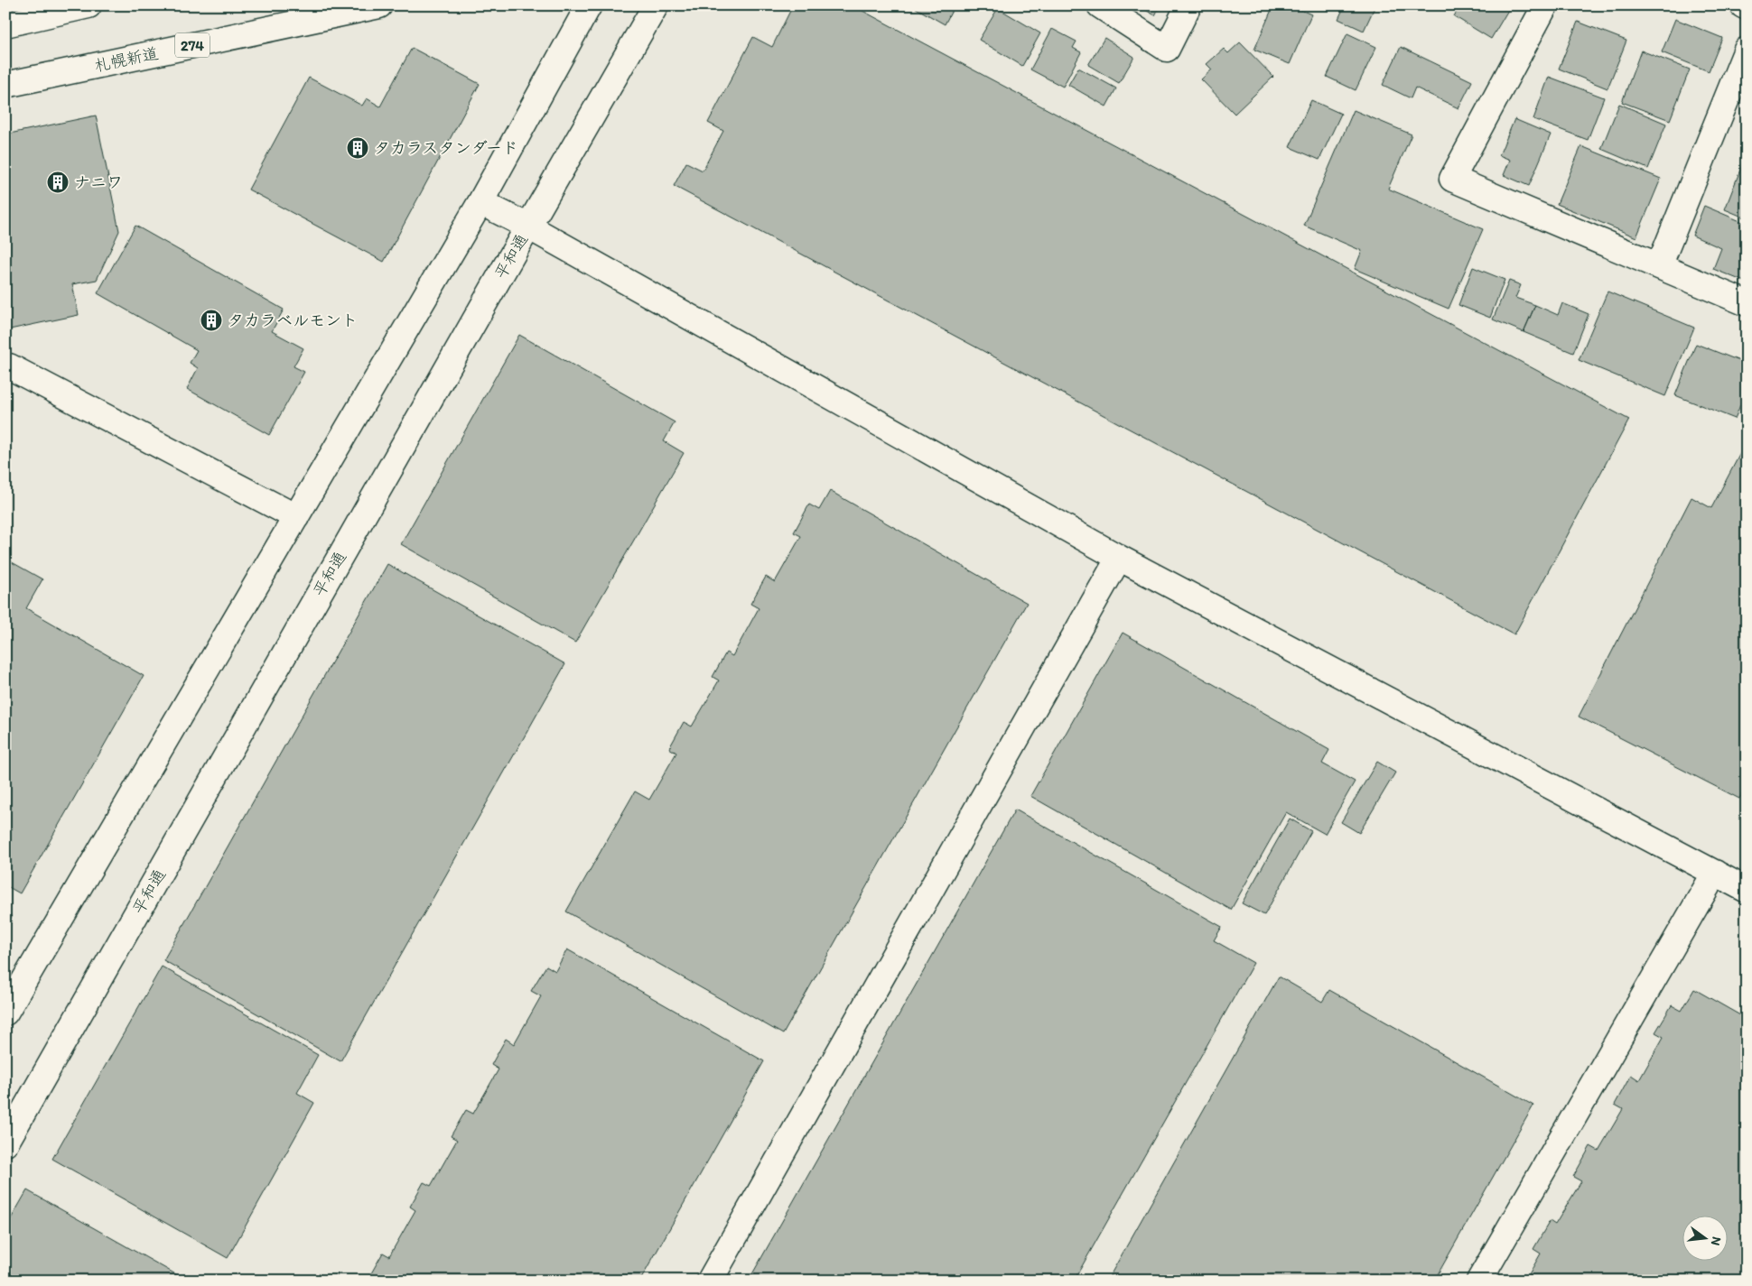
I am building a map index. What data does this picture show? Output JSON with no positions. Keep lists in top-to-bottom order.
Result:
{
  "streets": {
    "main road": ["274", "札幌新道", "平和通"]
  },
  "places": {
    "building": ["タカラスタンダード", "ナニワ", "タカラベルモント"]
  },
  "north": "right"
}
